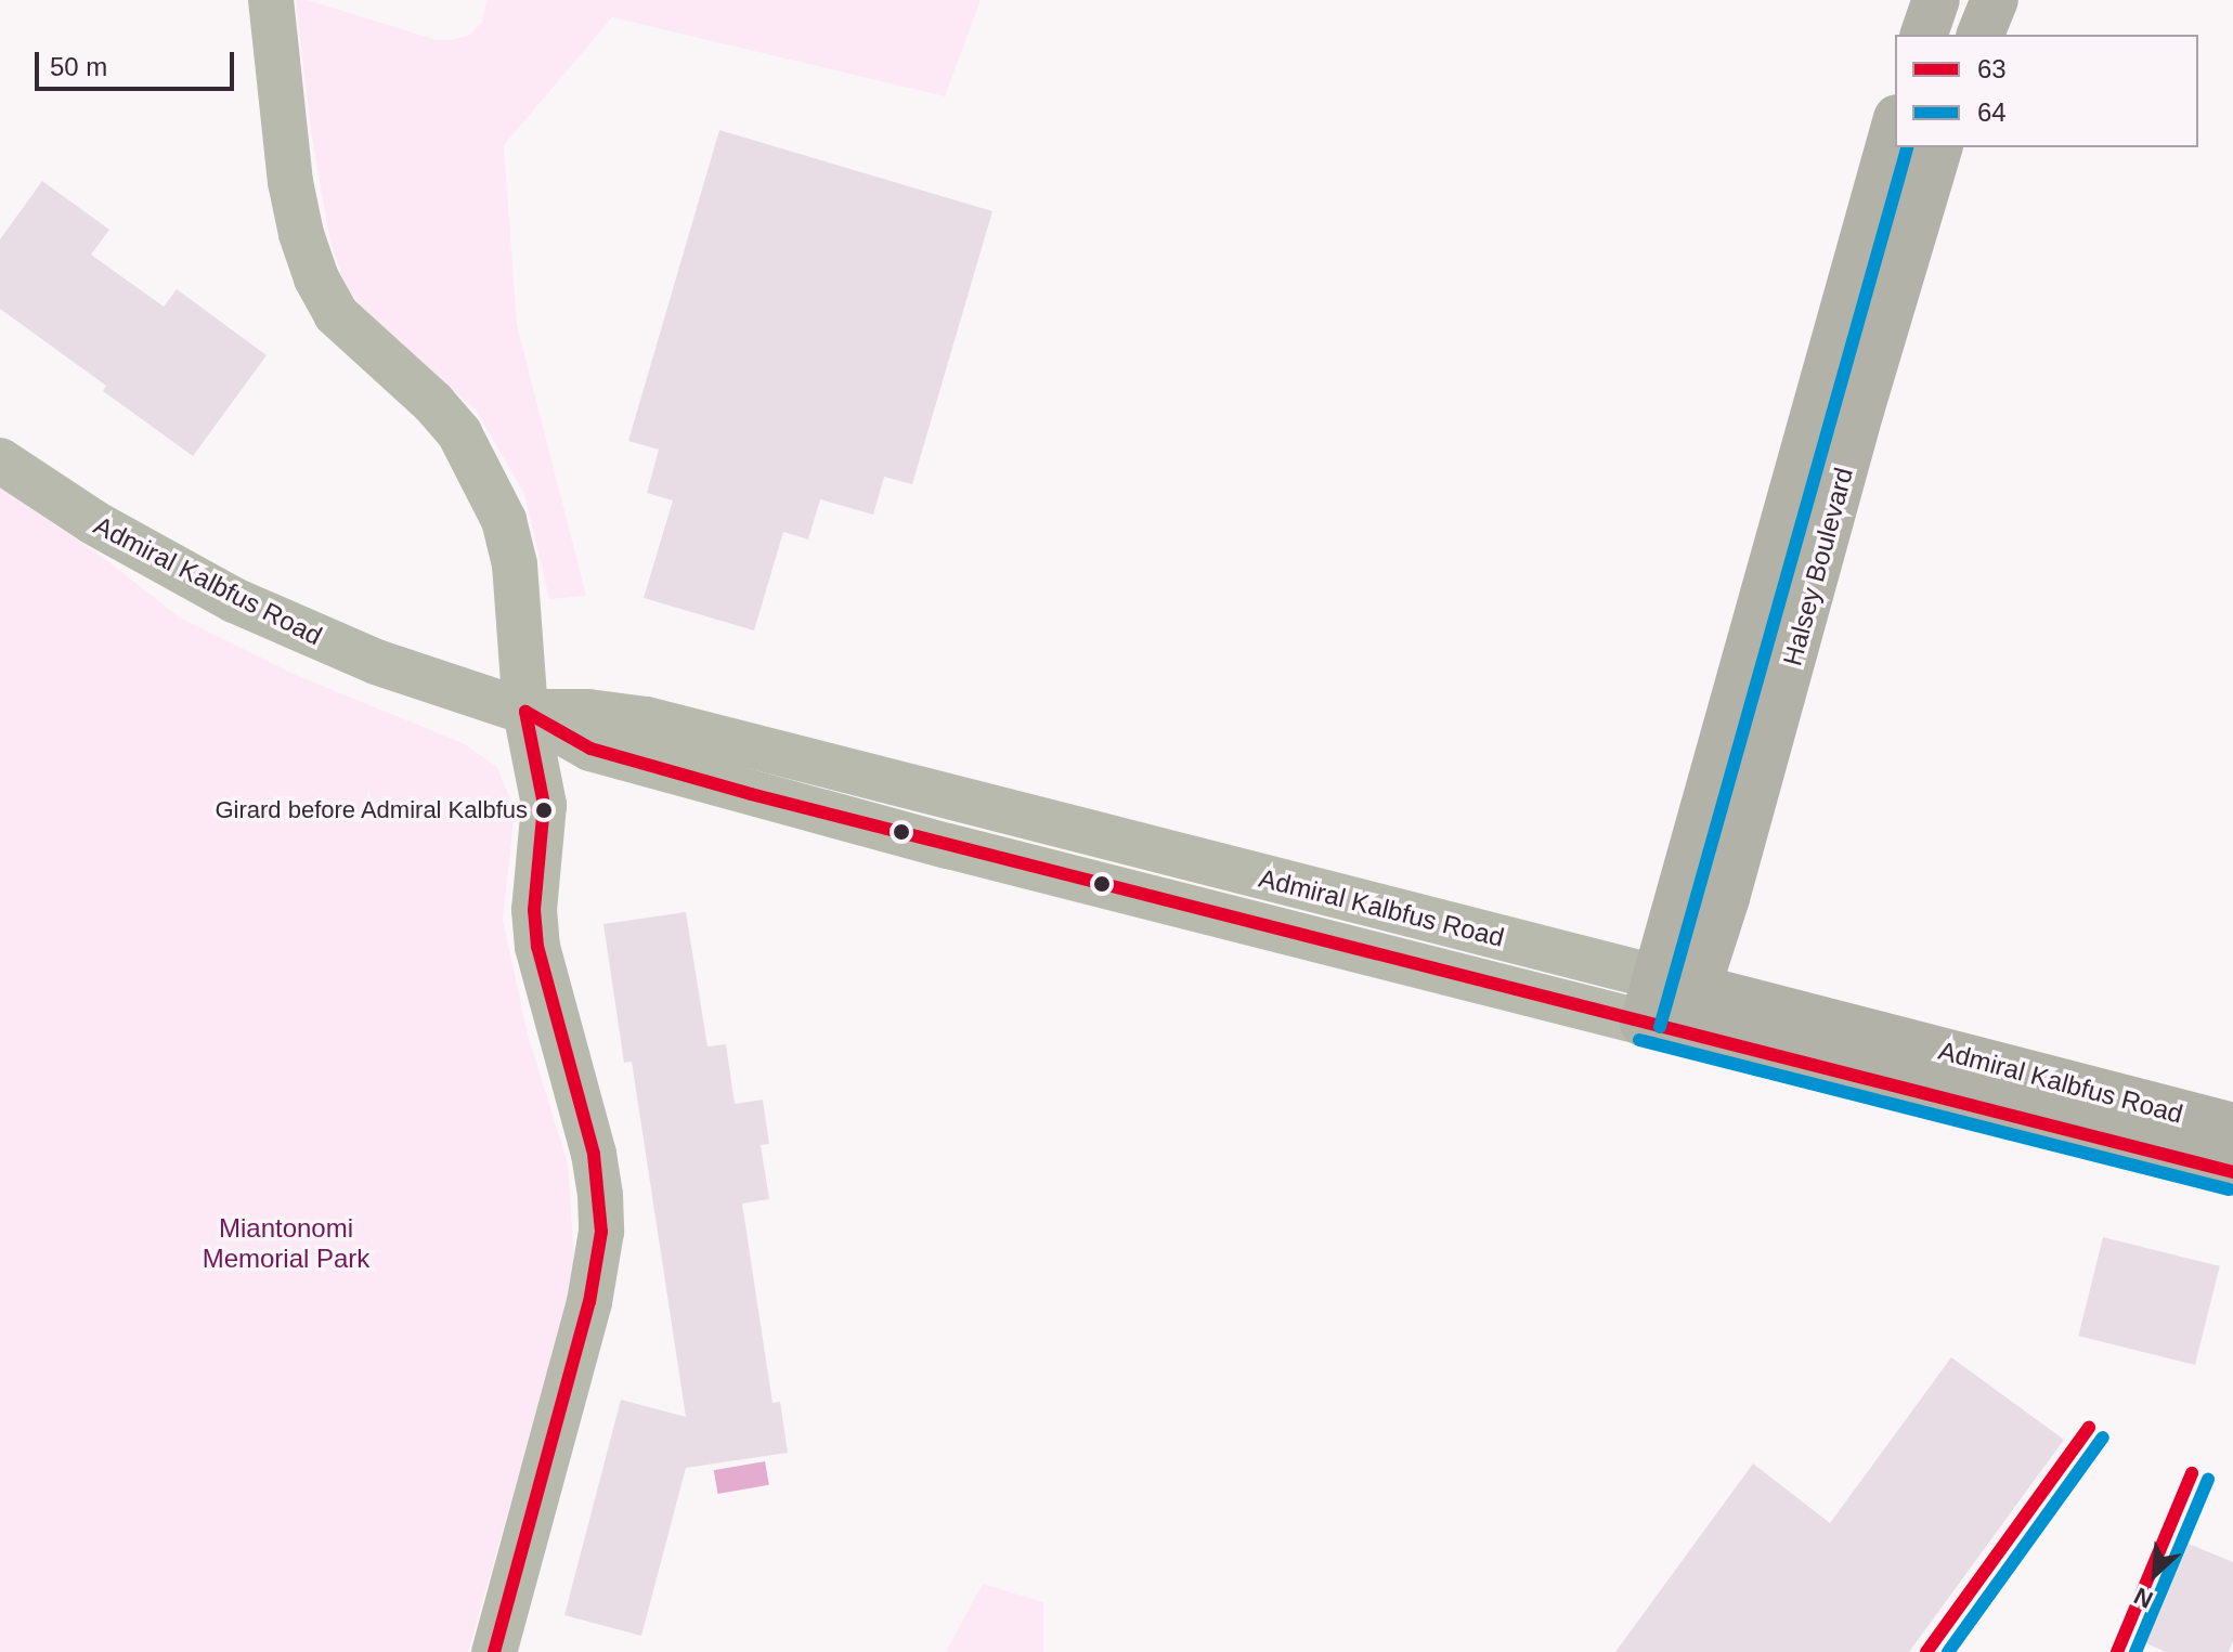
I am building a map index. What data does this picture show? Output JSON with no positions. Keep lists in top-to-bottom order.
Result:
{
  "streets": {
    "highway": ["Halsey Boulevard", "Admiral Kalbfus Road"]
  },
  "crossings": [
    ["Halsey Boulevard", "Admiral Kalbfus Road"]
  ],
  "parks": ["Miantonomi Memorial Park"],
  "places": ["Girard before Admiral Kalbfus"],
  "lines": ["transit line 64", "transit line 63"],
  "legend": ["63", "64"],
  "scale_bar": "50 m",
  "north": "bottom left"
}
